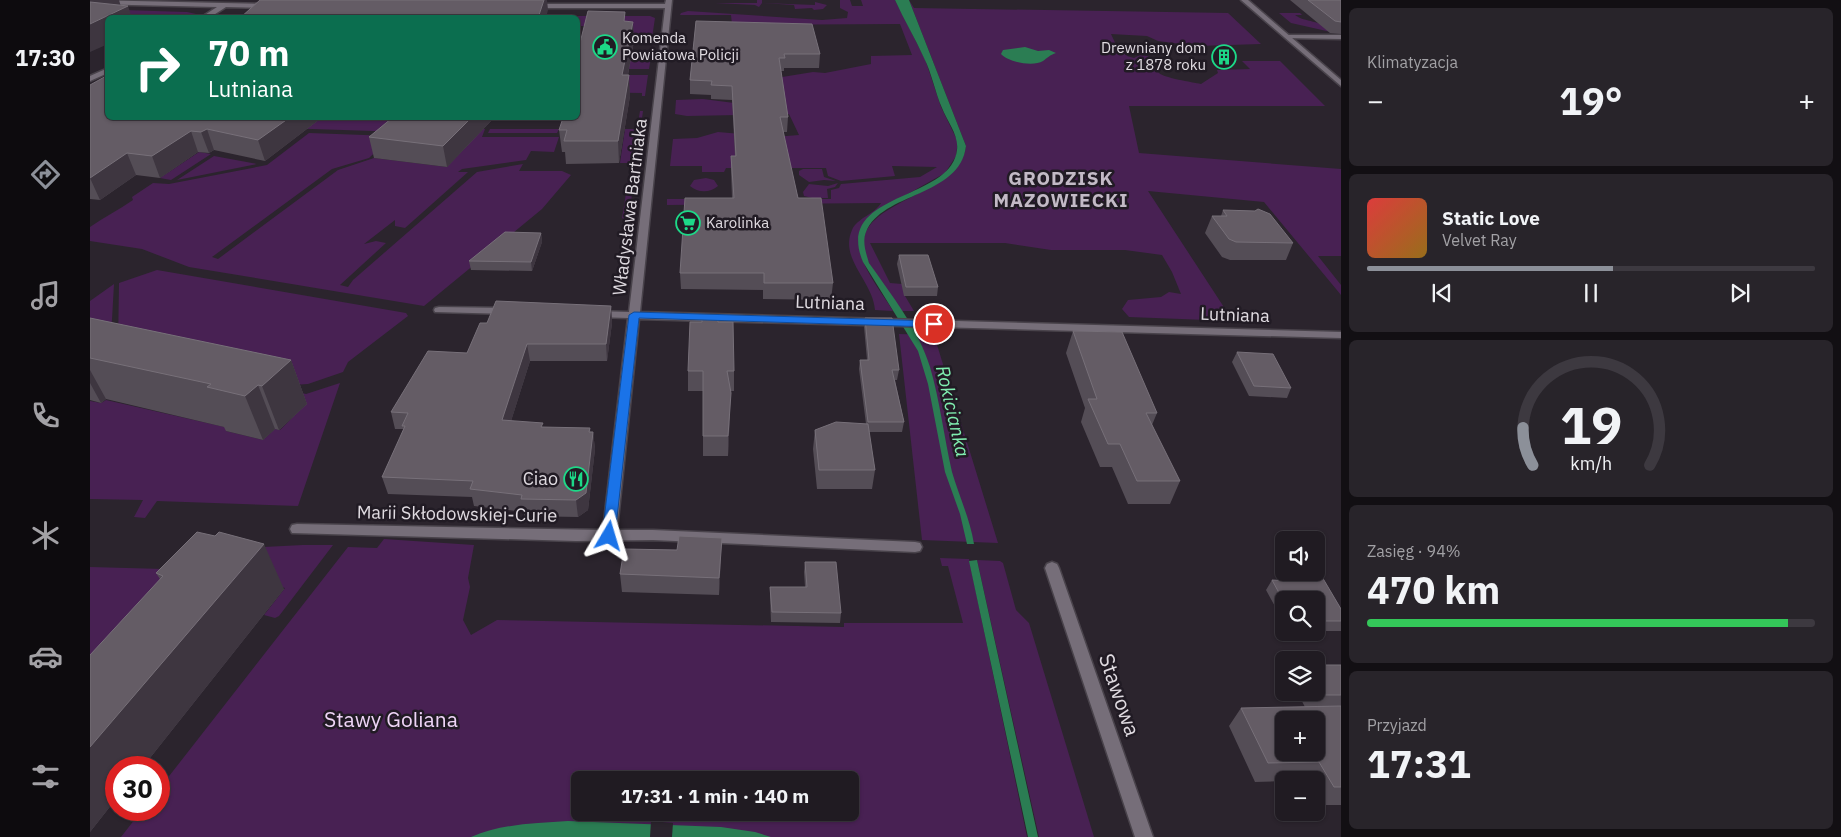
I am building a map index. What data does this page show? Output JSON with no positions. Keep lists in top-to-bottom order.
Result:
{
  "streets": {
    "street": [
      "Władysława Bartniaka",
      "Lutniana",
      "Marii Skłodowskiej-Curie",
      "Stawowa"
    ]
  },
  "crossings": [
    ["Władysława Bartniaka", "Lutniana"],
    ["Władysława Bartniaka", "Marii Skłodowskiej-Curie"]
  ],
  "districts": ["GRODZISK MAZOWIECKI"],
  "water": ["Rokicianka"],
  "parks": ["Stawy Goliana"],
  "places": {
    "public building": ["Komenda Powiatowa Policji"],
    "building": ["Drewniany dom z 1878 roku"],
    "supermarket": ["Karolinka"],
    "restaurant": ["Ciao"]
  },
  "page": {
    "tabs": "17:30",
    "tile": [
      "Klimatyzacja",
      ["Zasięg · 94%", "470 km"],
      ["Przyjazd", "17:31"]
    ],
    "turn": ["70 m", "Lutniana"],
    "heat": ["−", "19°", "+"],
    "song": ["Static Love", "Velvet Ray"],
    "map_buttons": ["+", "−"],
    "limit": "30",
    "trip": "17:31 · 1 min · 140 m",
    "gauge": ["19", "km/h"]
  }
}
